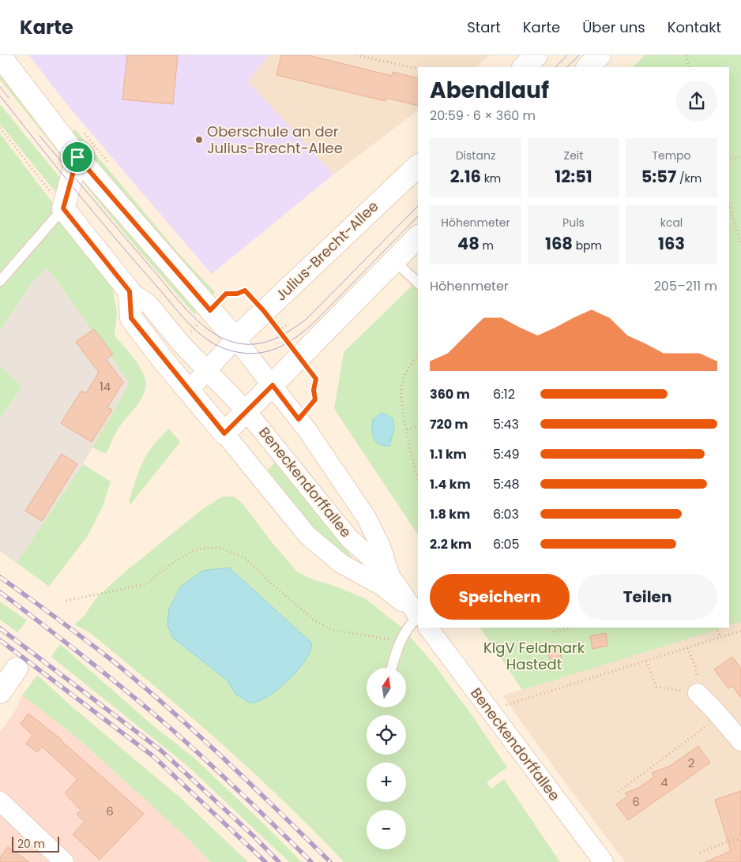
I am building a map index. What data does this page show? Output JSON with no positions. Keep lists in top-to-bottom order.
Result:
{
  "streets": {
    "main road": ["Julius-Brecht-Allee", "Beneckendorffallee"]
  },
  "crossings": [
    ["Julius-Brecht-Allee", "Beneckendorffallee"]
  ],
  "parks": ["KlgV Feldmark Hastedt"],
  "places": ["Oberschule an der Julius-Brecht-Allee"],
  "house_numbers": [
    "14",
    "2",
    "4",
    "6",
    "6"
  ],
  "scale_bar": "20 m",
  "north": "top",
  "page": {
    "header": "Karte",
    "nav": [
      "Start",
      "Karte",
      "Über uns",
      "Kontakt"
    ],
    "heading": ["Abendlauf", "20:59 · 6 × 360 m"],
    "stats": [
      ["Distanz", "2.16 km"],
      ["Zeit", "12:51"],
      ["Tempo", "5:57 /km"],
      ["Höhenmeter", "48 m"],
      ["Puls", "168 bpm"],
      ["kcal", "163"]
    ],
    "chart": ["Höhenmeter", "205–211 m"],
    "list": [
      {
        "name": "360 m",
        "note": "6:12"
      },
      {
        "name": "720 m",
        "note": "5:43"
      },
      {
        "name": "1.1 km",
        "note": "5:49"
      },
      {
        "name": "1.4 km",
        "note": "5:48"
      },
      {
        "name": "1.8 km",
        "note": "6:03"
      },
      {
        "name": "2.2 km",
        "note": "6:05"
      }
    ],
    "buttons": ["Speichern", "Teilen"],
    "map_buttons": ["+", "−"],
    "scale": "20 m"
  }
}
